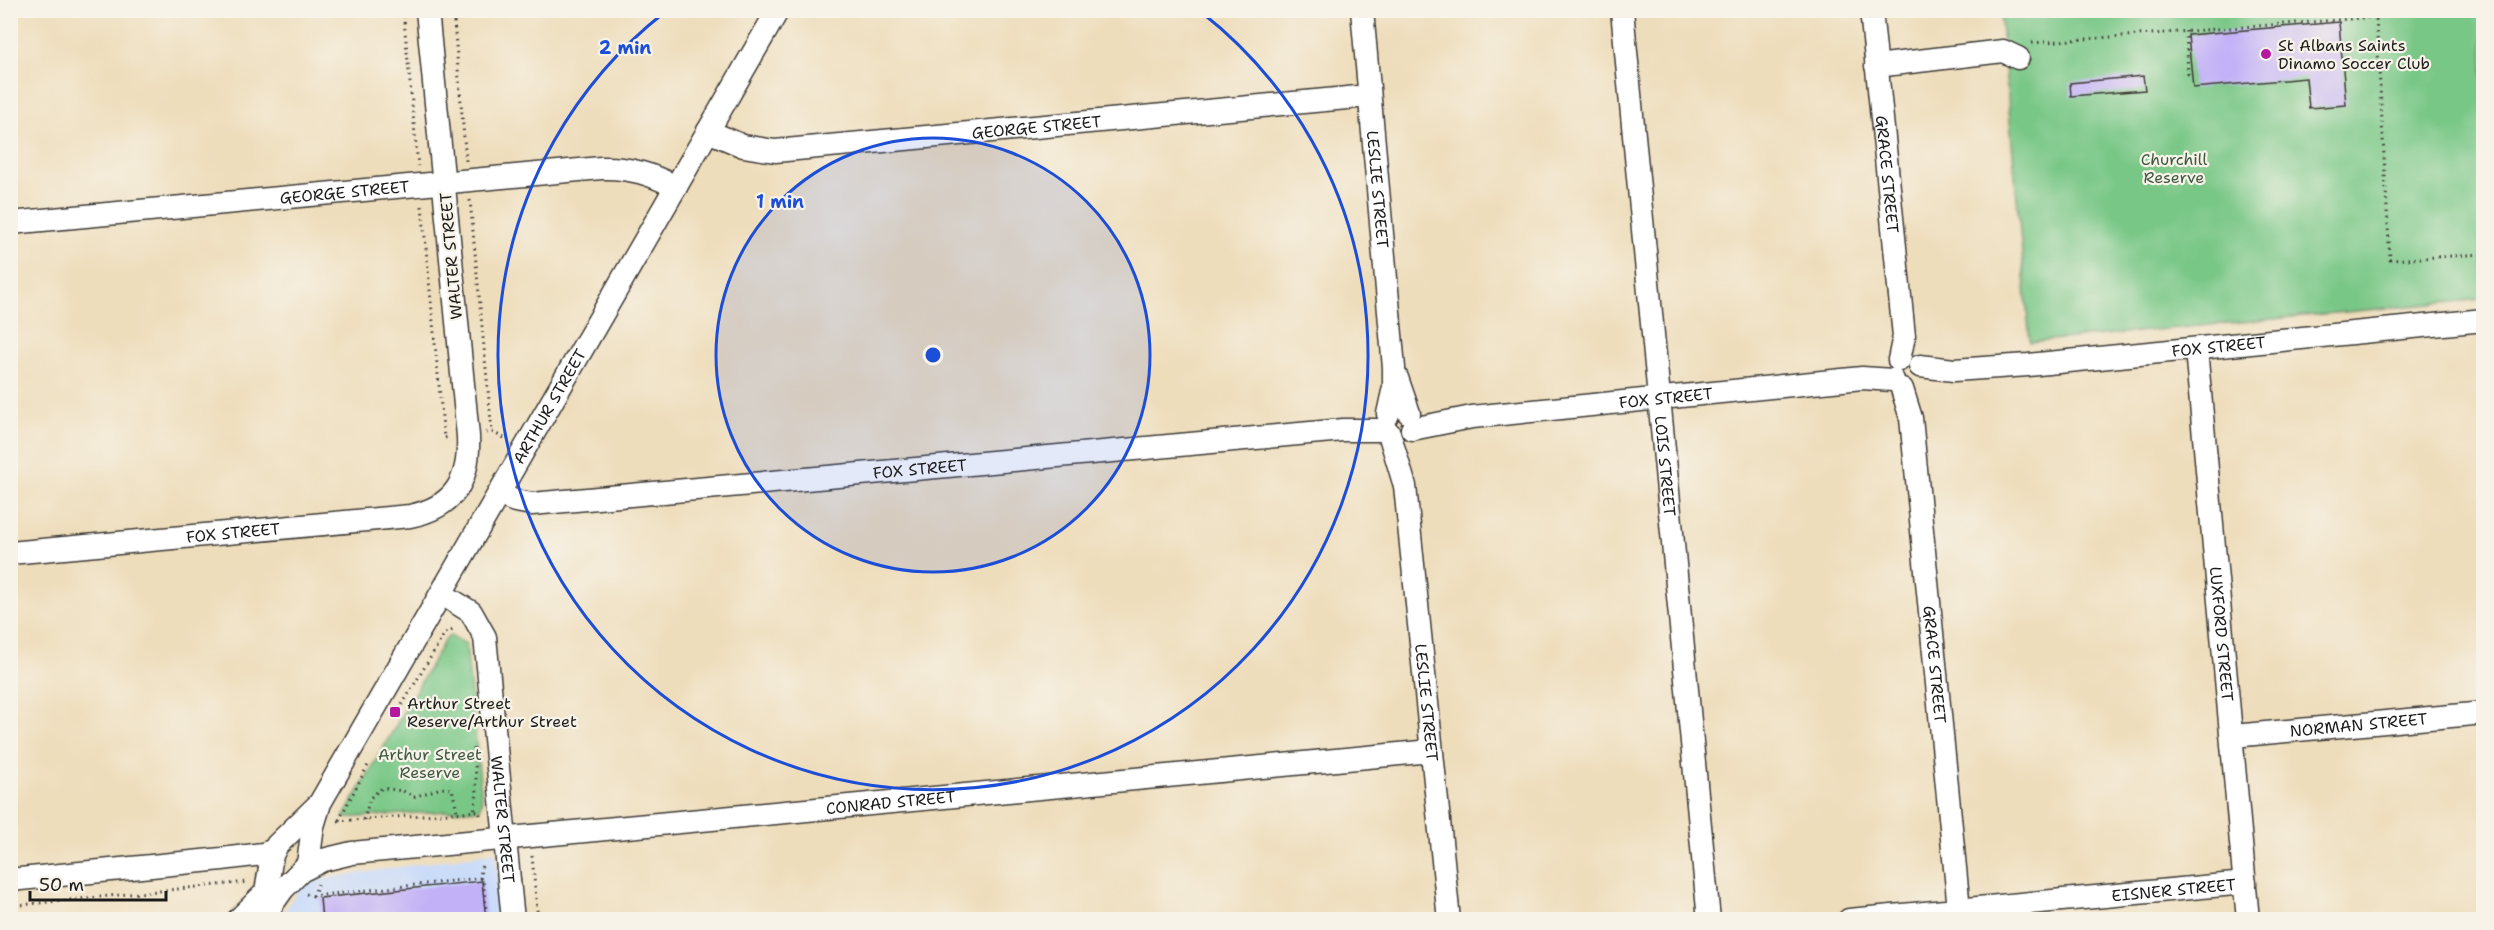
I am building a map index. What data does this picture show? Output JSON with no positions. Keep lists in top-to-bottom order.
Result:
{
  "streets": {
    "street": [
      "GEORGE STREET",
      "GRACE STREET",
      "LESLIE STREET",
      "WALTER STREET",
      "FOX STREET",
      "ARTHUR STREET",
      "LOIS STREET",
      "LUXFORD STREET",
      "NORMAN STREET",
      "CONRAD STREET",
      "EISNER STREET"
    ]
  },
  "crossings": [
    ["GEORGE STREET", "LESLIE STREET"],
    ["GEORGE STREET", "WALTER STREET"],
    ["GEORGE STREET", "ARTHUR STREET"],
    ["GRACE STREET", "FOX STREET"],
    ["GRACE STREET", "EISNER STREET"],
    ["LESLIE STREET", "FOX STREET"],
    ["LESLIE STREET", "CONRAD STREET"],
    ["WALTER STREET", "FOX STREET"],
    ["WALTER STREET", "ARTHUR STREET"],
    ["WALTER STREET", "CONRAD STREET"],
    ["FOX STREET", "ARTHUR STREET"],
    ["FOX STREET", "LOIS STREET"],
    ["FOX STREET", "LUXFORD STREET"],
    ["ARTHUR STREET", "CONRAD STREET"],
    ["LUXFORD STREET", "NORMAN STREET"],
    ["LUXFORD STREET", "EISNER STREET"]
  ],
  "parks": ["Churchill Reserve", "Arthur Street Reserve"],
  "places": {
    "other": ["St Albans Saints Dinamo Soccer Club"],
    "transit": ["Arthur Street Reserve/Arthur Street"]
  },
  "scale_bar": "50 m",
  "rings": ["2 min", "1 min"]
}
